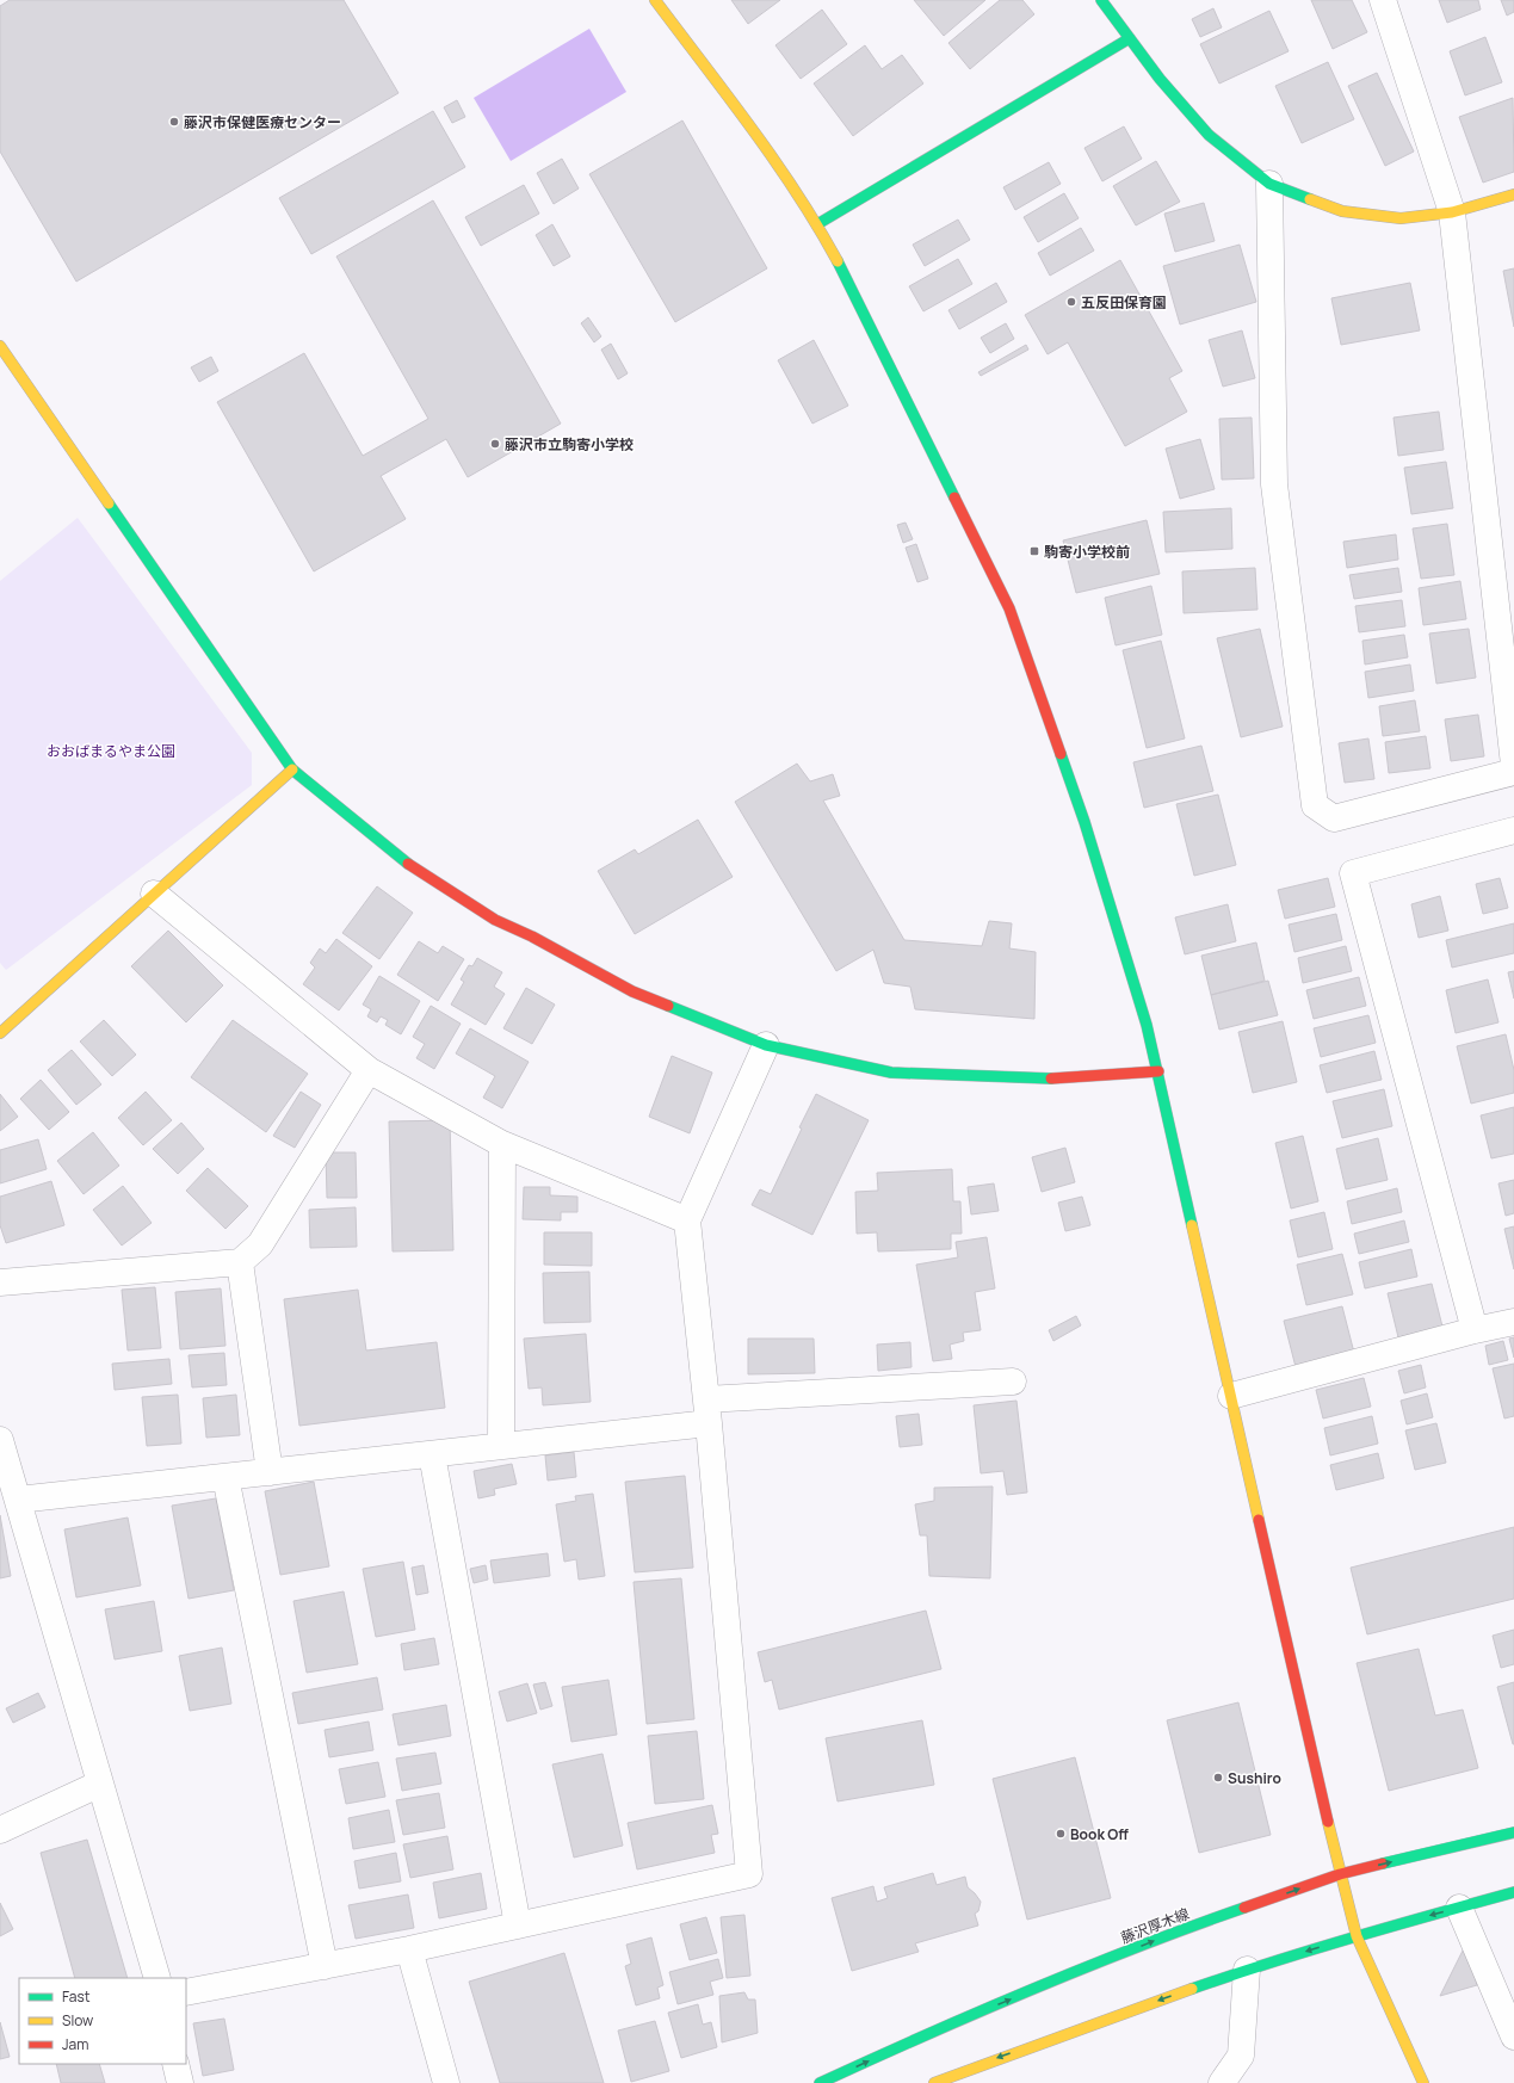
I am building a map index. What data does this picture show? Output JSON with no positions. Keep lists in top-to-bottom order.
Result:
{
  "streets": {
    "street": ["藤沢厚木線"]
  },
  "parks": ["おおばまるやま公園"],
  "places": {
    "other": [
      "藤沢市保健医療センター",
      "五反田保育園",
      "藤沢市立駒寄小学校",
      "Sushiro",
      "Book Off"
    ],
    "transit": ["駒寄小学校前"]
  },
  "legend": ["Fast", "Slow", "Jam"]
}
